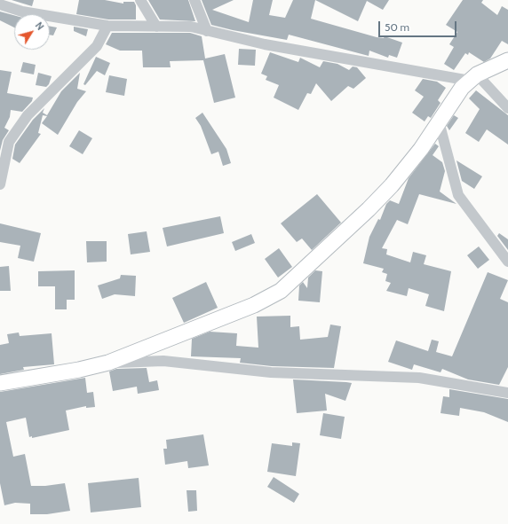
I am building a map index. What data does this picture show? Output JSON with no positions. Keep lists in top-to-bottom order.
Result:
{
  "scale_bar": "50 m",
  "north": "top right"
}
